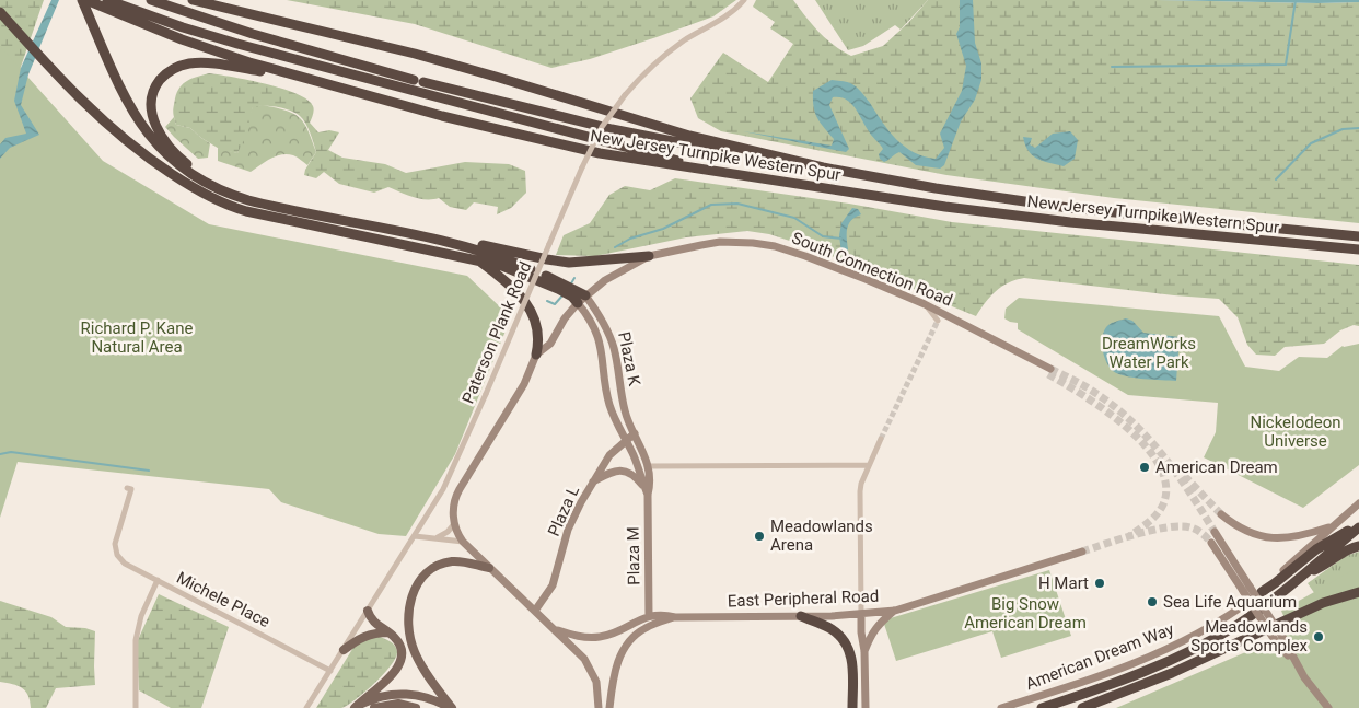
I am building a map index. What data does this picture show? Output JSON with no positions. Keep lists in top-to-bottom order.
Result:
{
  "streets": {
    "highway": ["New Jersey Turnpike Western Spur"],
    "street": [
      "South Connection Road",
      "Paterson Plank Road",
      "Plaza K",
      "Plaza L",
      "Plaza M",
      "East Peripheral Road",
      "Michele Place",
      "American Dream Way"
    ]
  },
  "crossings": [
    ["South Connection Road", "Plaza K"],
    ["Paterson Plank Road", "Michele Place"],
    ["Plaza K", "Plaza L"],
    ["Plaza K", "Plaza M"],
    ["Plaza L", "Plaza M"],
    ["Plaza M", "East Peripheral Road"]
  ],
  "parks": [
    "Richard P. Kane Natural Area",
    "DreamWorks Water Park",
    "Nickelodeon Universe",
    "Big Snow American Dream"
  ],
  "places": [
    "American Dream",
    "Meadowlands Arena",
    "H Mart",
    "Sea Life Aquarium",
    "Meadowlands Sports Complex"
  ]
}
